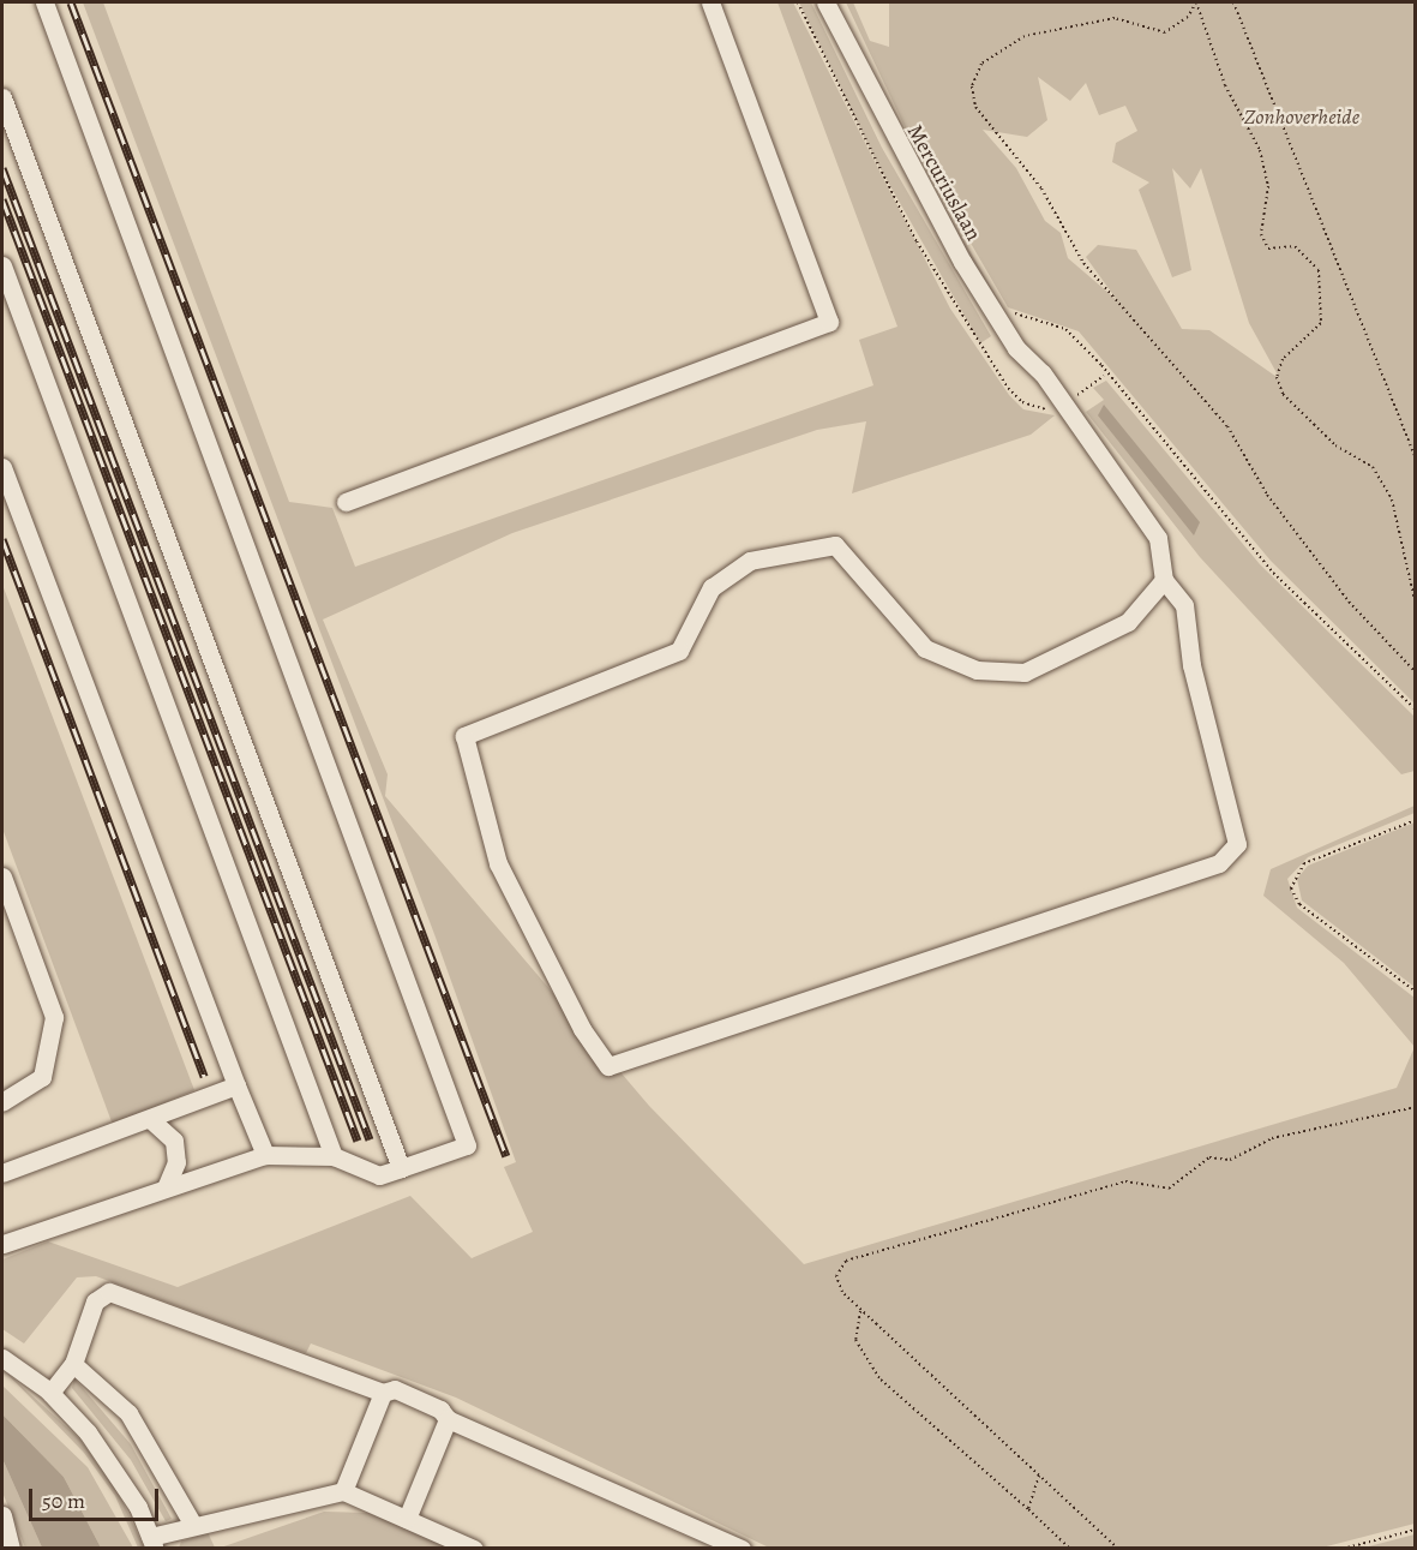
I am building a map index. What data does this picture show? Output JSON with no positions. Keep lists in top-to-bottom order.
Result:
{
  "streets": {
    "street": ["Mercuriuslaan"]
  },
  "parks": ["Zonhoverheide"],
  "scale_bar": "50 m"
}
